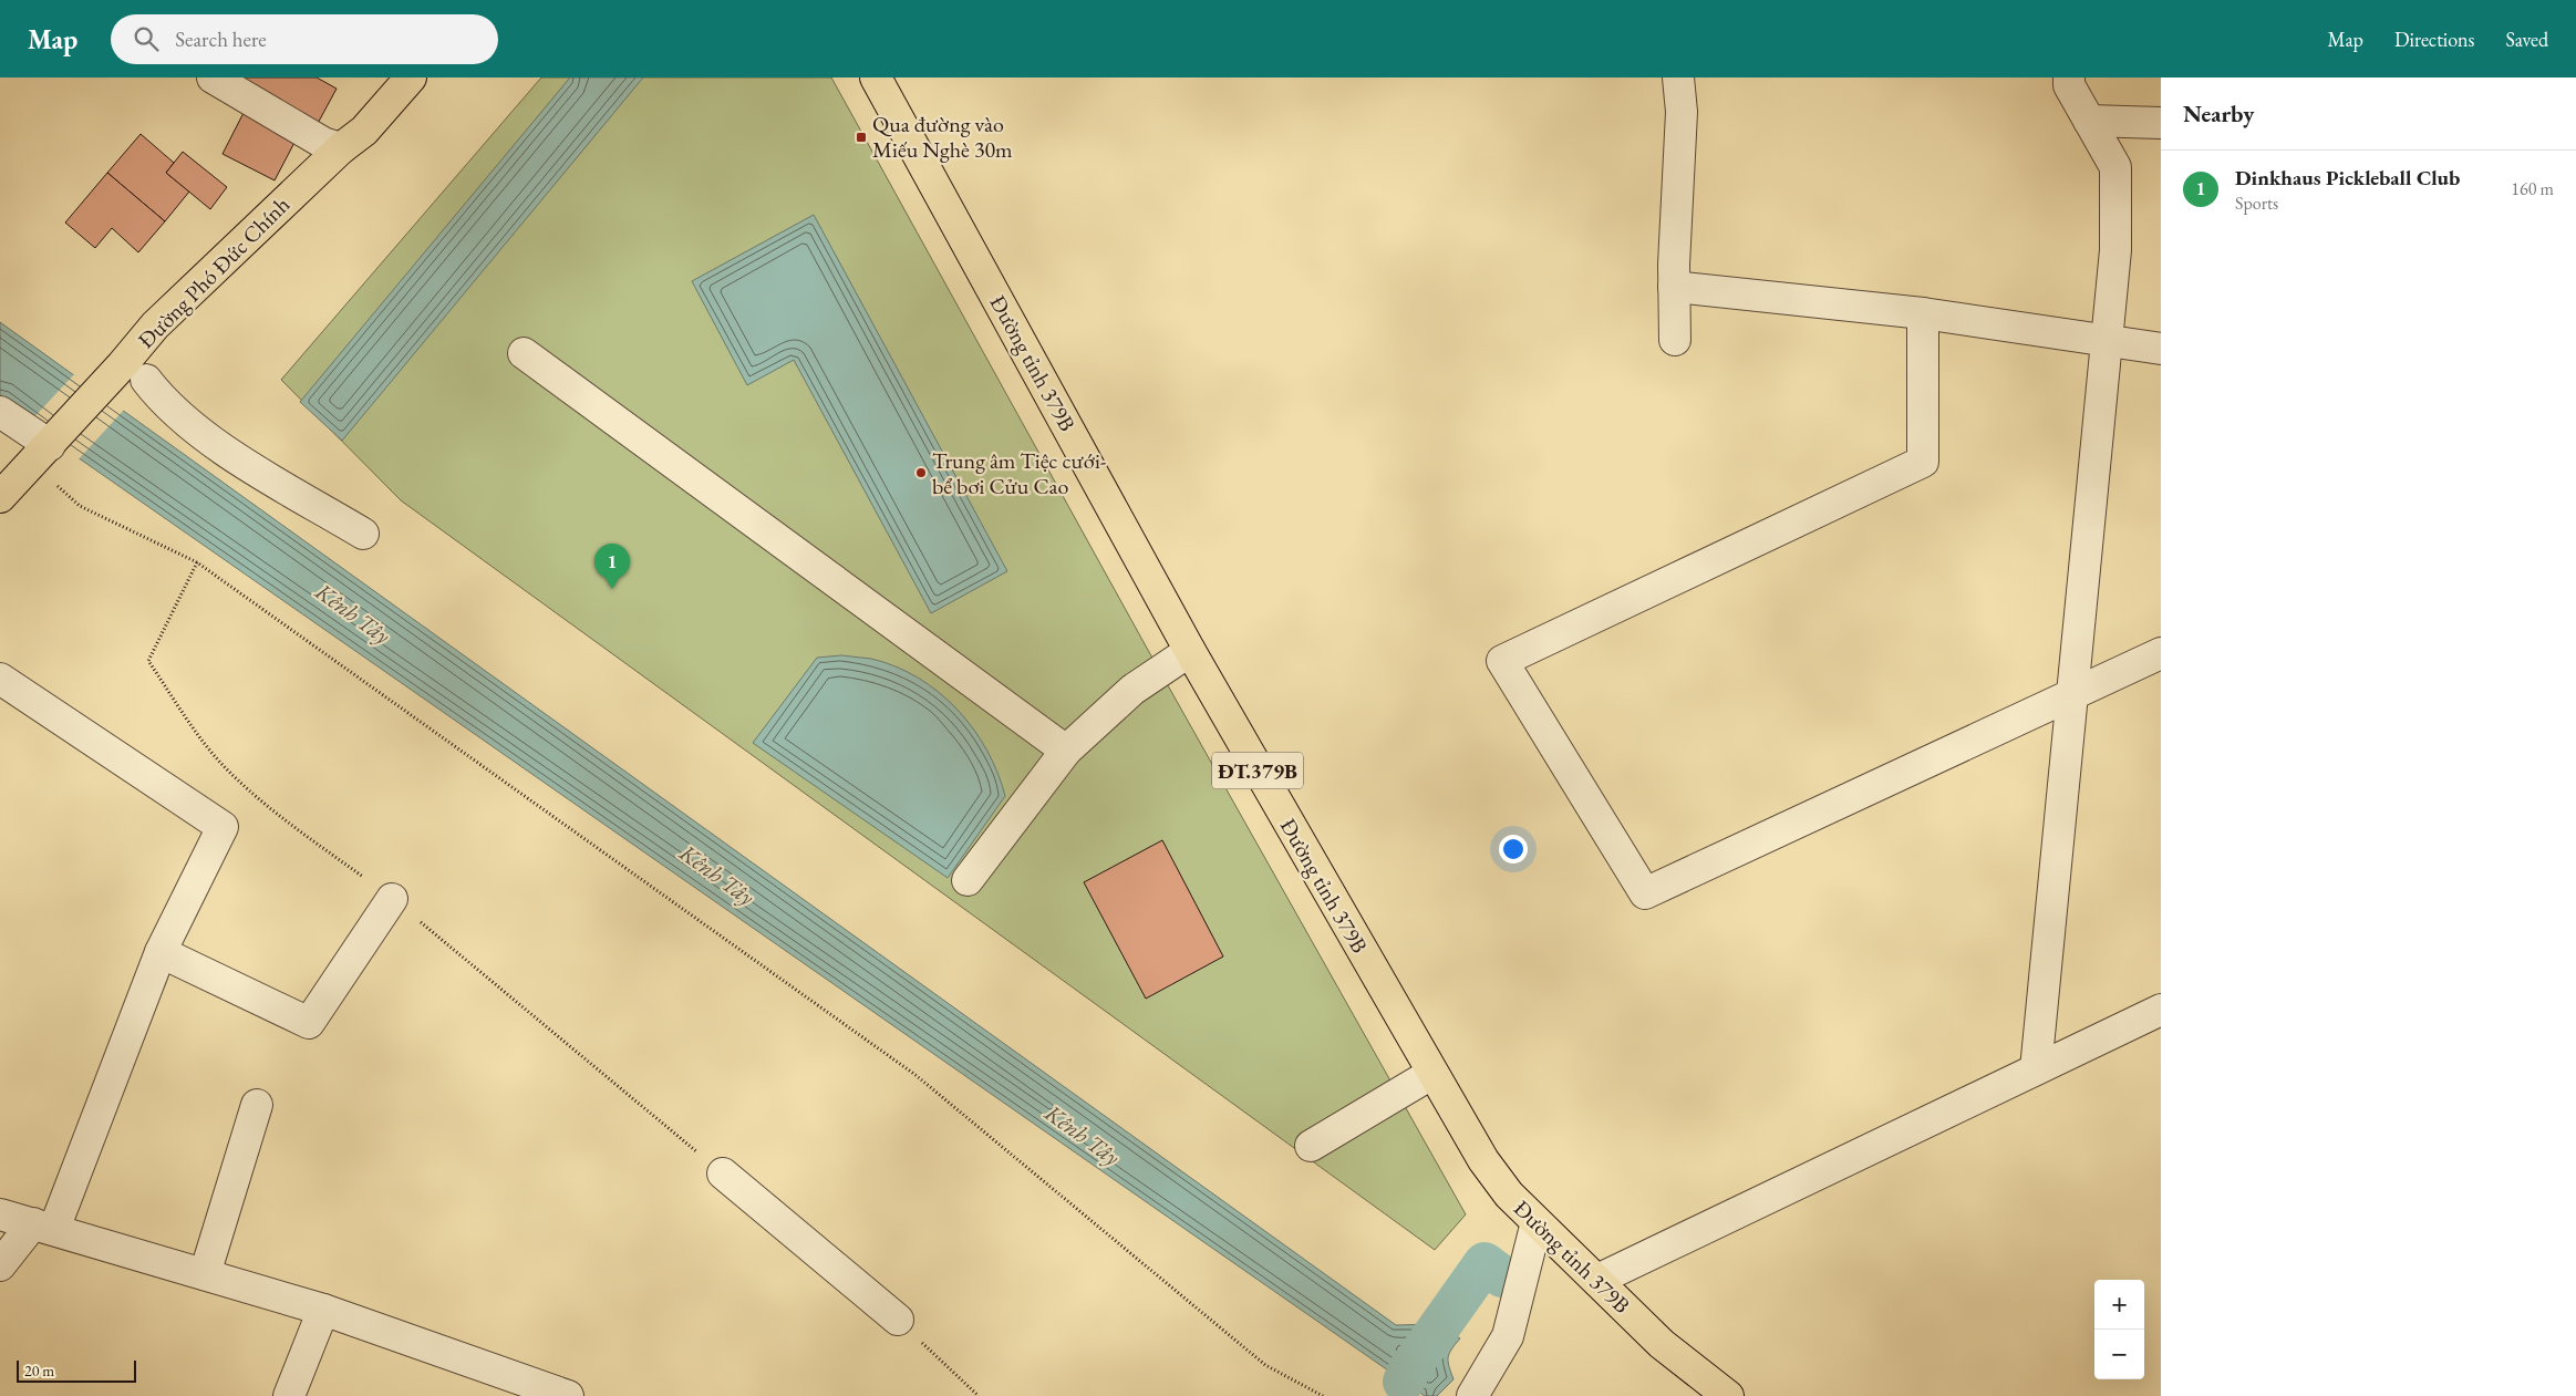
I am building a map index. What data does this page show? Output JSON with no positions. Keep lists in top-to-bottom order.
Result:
{
  "streets": {
    "main road": ["Đường Phó Đức Chính", "Đường tỉnh 379B", "ĐT.379B"]
  },
  "water": ["Kênh Tây"],
  "places": {
    "transit": ["Qua đường vào Miếu Nghè 30m"],
    "other": ["Trung âm Tiệc cưới- bể bơi Cửu Cao"]
  },
  "scale_bar": "20 m",
  "page": {
    "header": "Map",
    "search": "Search here",
    "nav": ["Map", "Directions", "Saved"],
    "heading": "Nearby",
    "list": [
      {
        "mark": "1",
        "name": "Dinkhaus Pickleball Club",
        "note": "Sports",
        "value": "160 m"
      }
    ],
    "pins": "1",
    "map_buttons": ["+", "−"],
    "scale": "20 m"
  }
}
